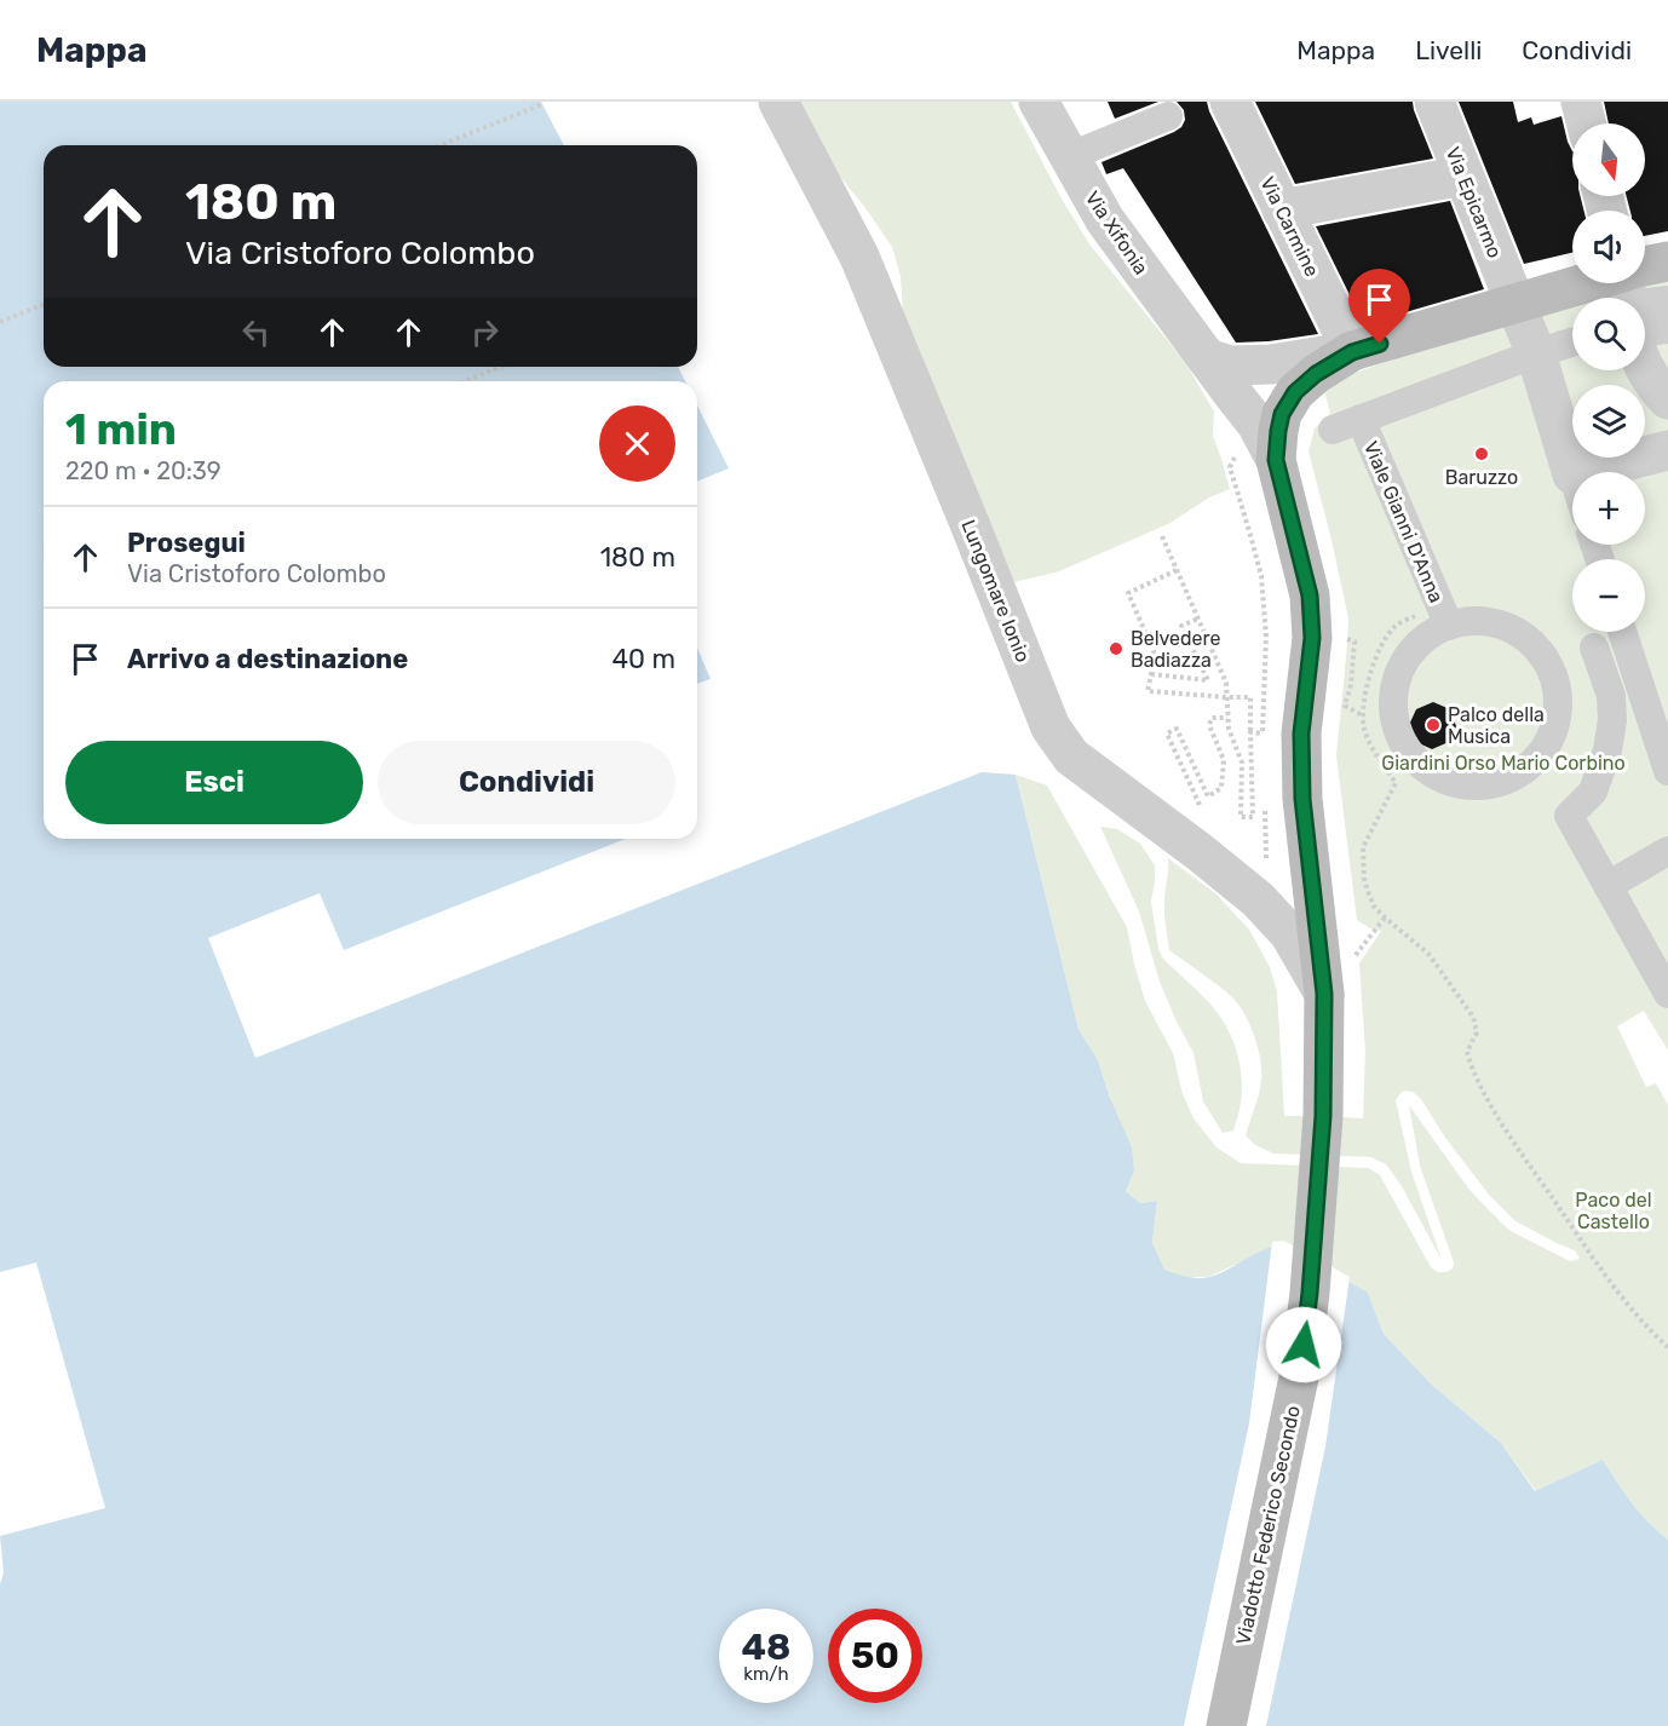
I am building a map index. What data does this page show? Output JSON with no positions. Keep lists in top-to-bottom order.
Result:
{
  "streets": {
    "main road": ["Viadotto Federico Secondo"],
    "street": [
      "Via Epicarmo",
      "Via Carmine",
      "Via Xifonia",
      "Viale Gianni D'Anna",
      "Lungomare Ionio"
    ]
  },
  "crossings": [
    ["Via Xifonia", "Viadotto Federico Secondo"],
    ["Lungomare Ionio", "Viadotto Federico Secondo"]
  ],
  "parks": ["Giardini Orso Mario Corbino", "Paco del Castello"],
  "places": ["Baruzzo", "Belvedere Badiazza", "Palco della Musica"],
  "north": "bottom",
  "page": {
    "header": "Mappa",
    "nav": ["Mappa", "Livelli", "Condividi"],
    "map_buttons": ["+", "−"],
    "turn": ["180 m", "Via Cristoforo Colombo"],
    "heading": ["1 min", "220 m · 20:39"],
    "list": [
      {
        "name": "Prosegui",
        "note": "Via Cristoforo Colombo",
        "value": "180 m"
      },
      {
        "name": "Arrivo a destinazione",
        "value": "40 m"
      }
    ],
    "buttons": ["Esci", "Condividi"],
    "speed": "48 km/h",
    "limit": "50"
  }
}
